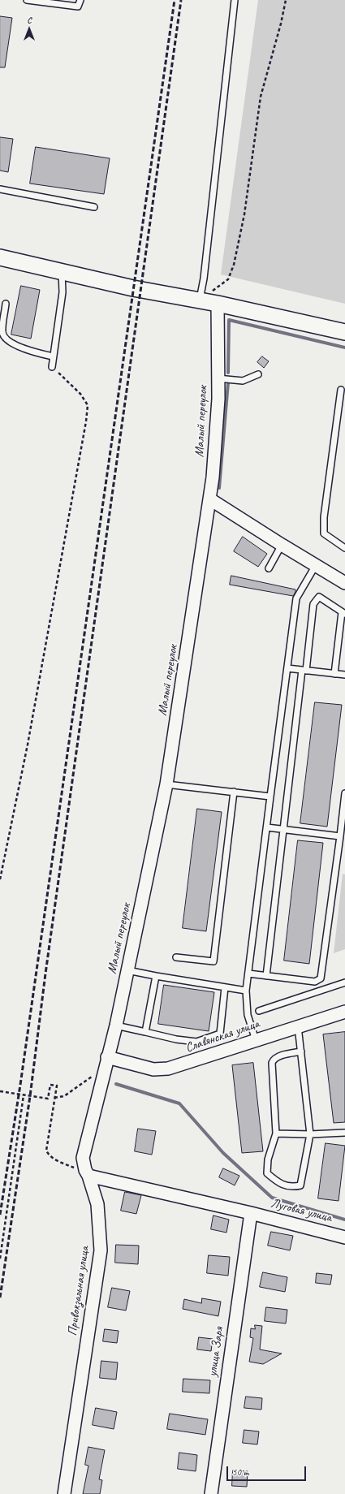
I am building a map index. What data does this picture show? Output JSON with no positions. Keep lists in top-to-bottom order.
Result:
{
  "streets": {
    "street": [
      "Малый переулок",
      "Славянская улица",
      "Луговая улица",
      "Привокзальная улица",
      "улица Заря"
    ]
  },
  "crossings": [
    ["Малый переулок", "Славянская улица"],
    ["Малый переулок", "Привокзальная улица"],
    ["Славянская улица", "Привокзальная улица"],
    ["Луговая улица", "Привокзальная улица"],
    ["Луговая улица", "улица Заря"]
  ],
  "scale_bar": "50 m",
  "north": "top"
}
